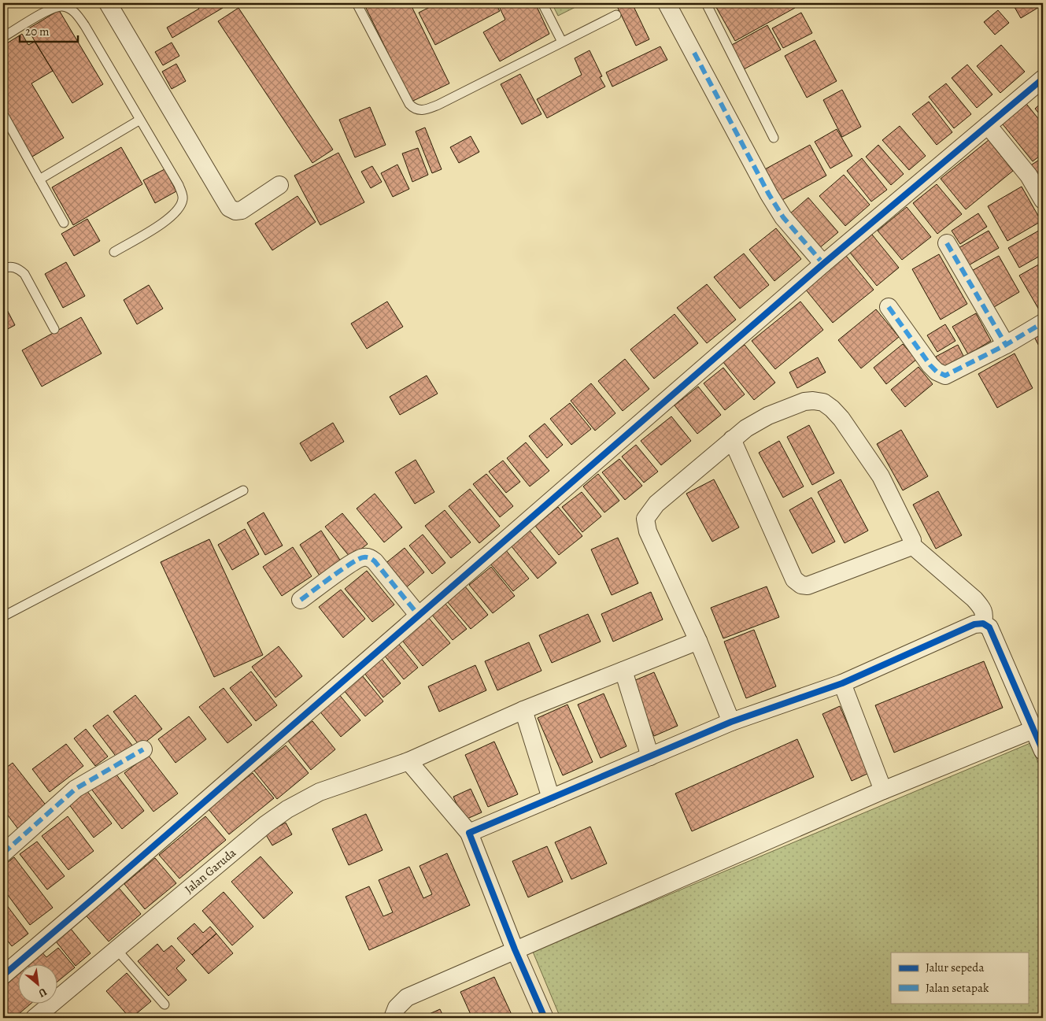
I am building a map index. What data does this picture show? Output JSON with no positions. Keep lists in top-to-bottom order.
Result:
{
  "streets": {
    "street": ["Jalan Garuda"]
  },
  "legend": ["Jalur sepeda", "Jalan setapak"],
  "scale_bar": "20 m",
  "north": "bottom right"
}
